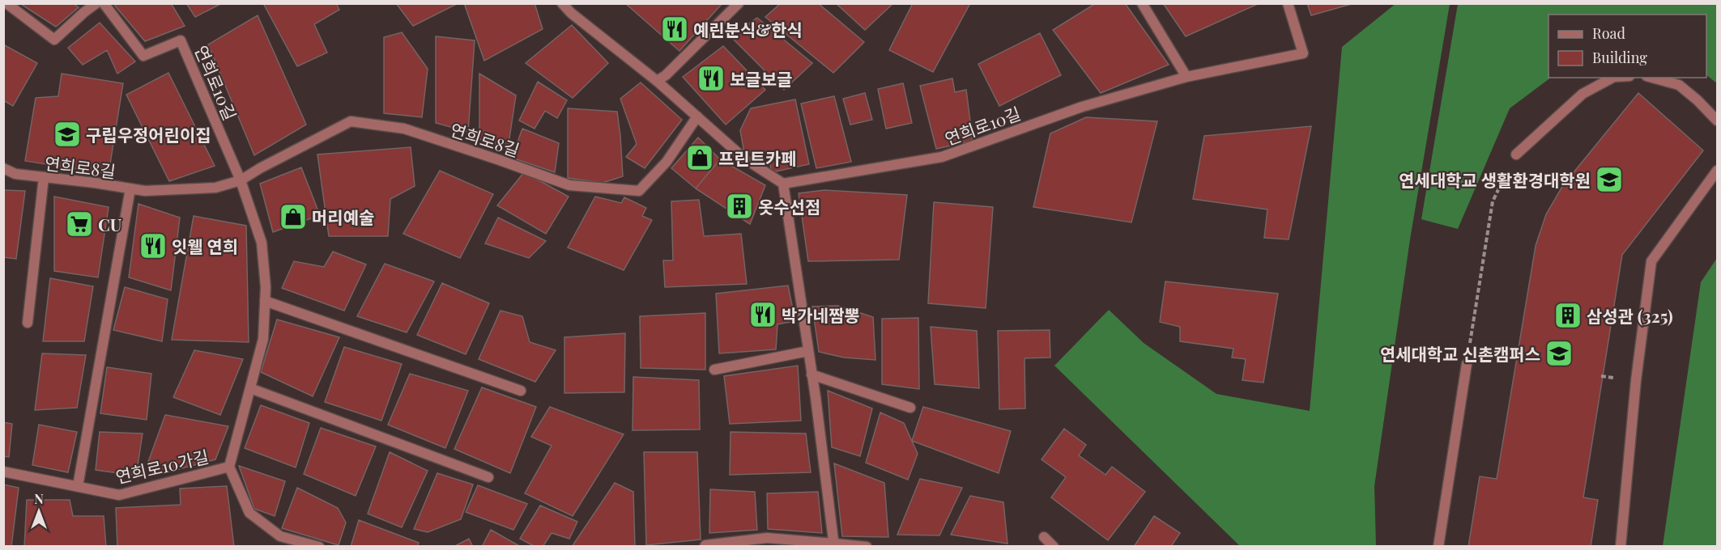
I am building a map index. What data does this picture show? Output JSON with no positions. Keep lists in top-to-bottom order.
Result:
{
  "streets": {
    "street": ["연희로10길", "연희로8길", "연희로10가길"]
  },
  "crossings": [
    ["연희로10길", "연희로8길"]
  ],
  "places": {
    "restaurant": [
      "예린분식&한식",
      "보글보글",
      "잇웰 연희",
      "박가네짬뽕"
    ],
    "school or university": ["구립우정어린이집", "연세대학교 생활환경대학원", "연세대학교 신촌캠퍼스"],
    "shop": ["프린트카페", "머리예술"],
    "building": ["옷수선점", "삼성관 (325)"],
    "supermarket": ["CU"]
  },
  "legend": ["Road", "Building"],
  "north": "top"
}
